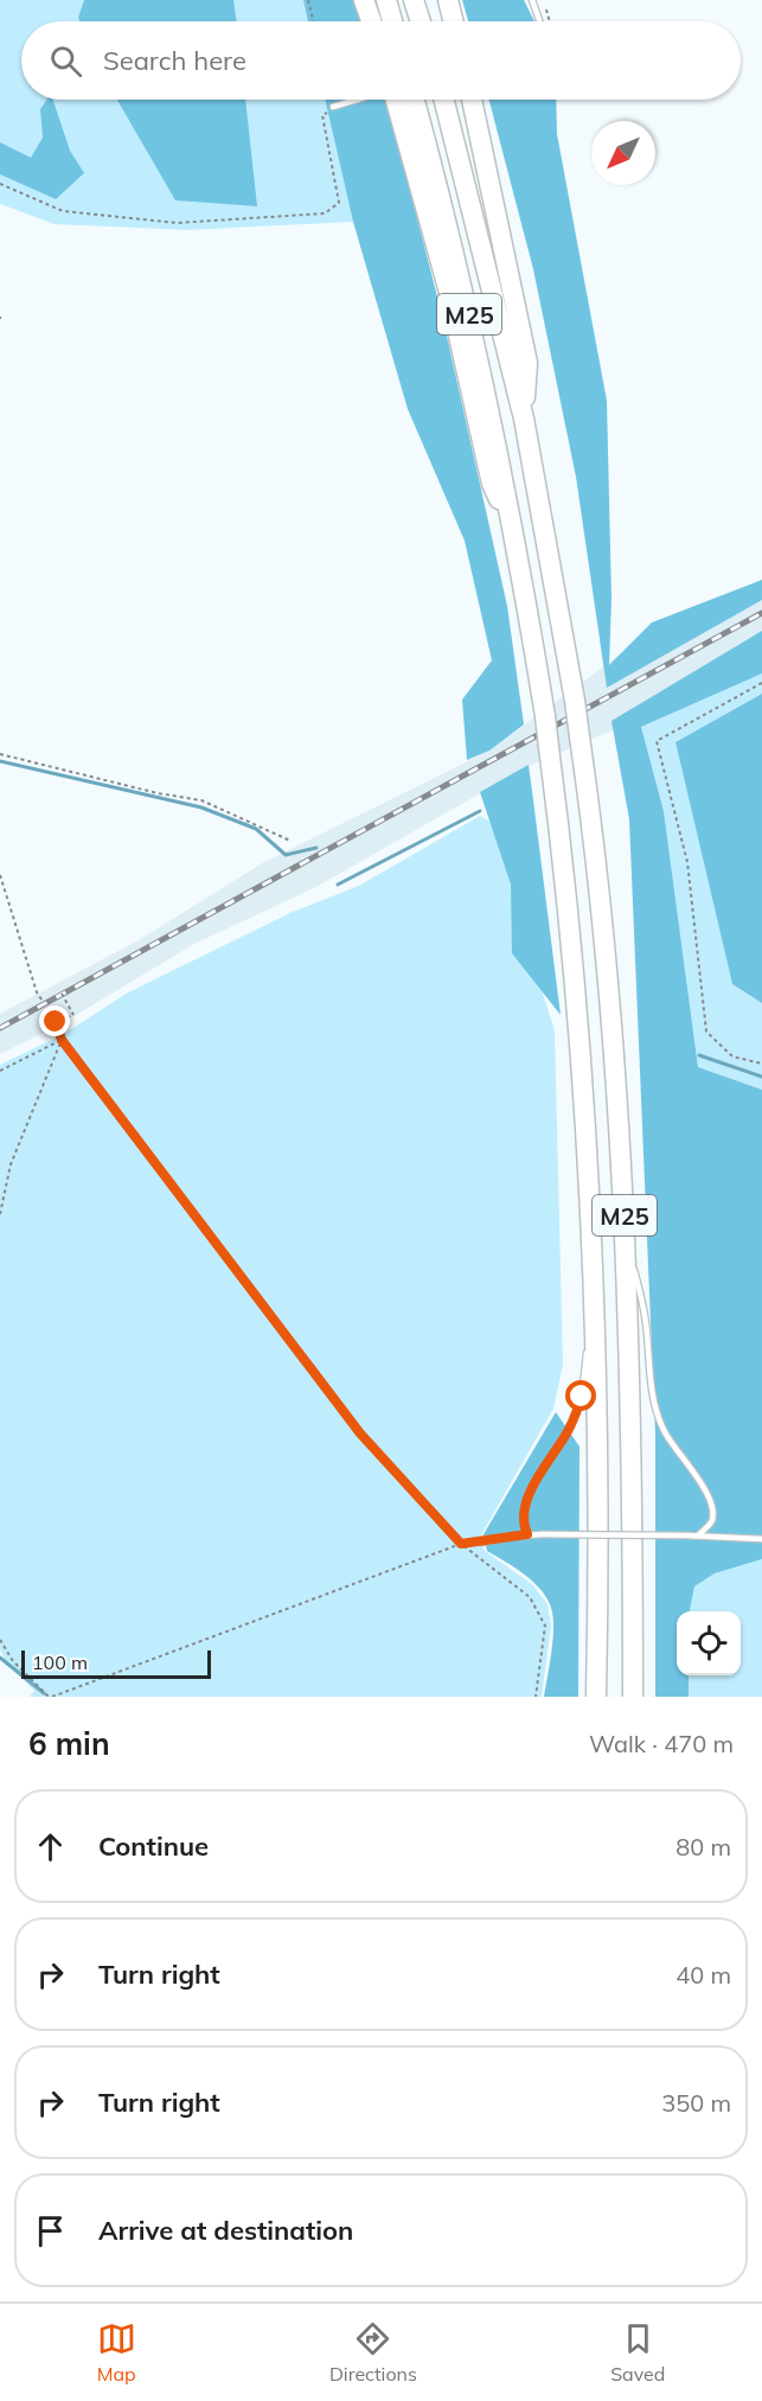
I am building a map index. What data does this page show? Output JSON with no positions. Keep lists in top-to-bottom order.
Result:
{
  "streets": {
    "highway": ["M25"]
  },
  "scale_bar": "100 m",
  "north": "bottom left",
  "page": {
    "search": "Search here",
    "scale": "100 m",
    "heading": ["6 min", "Walk · 470 m"],
    "list": [
      ["Continue", "80 m"],
      ["Turn right", "40 m"],
      ["Turn right", "350 m"],
      "Arrive at destination"
    ],
    "nav": ["Map", "Directions", "Saved"]
  }
}
